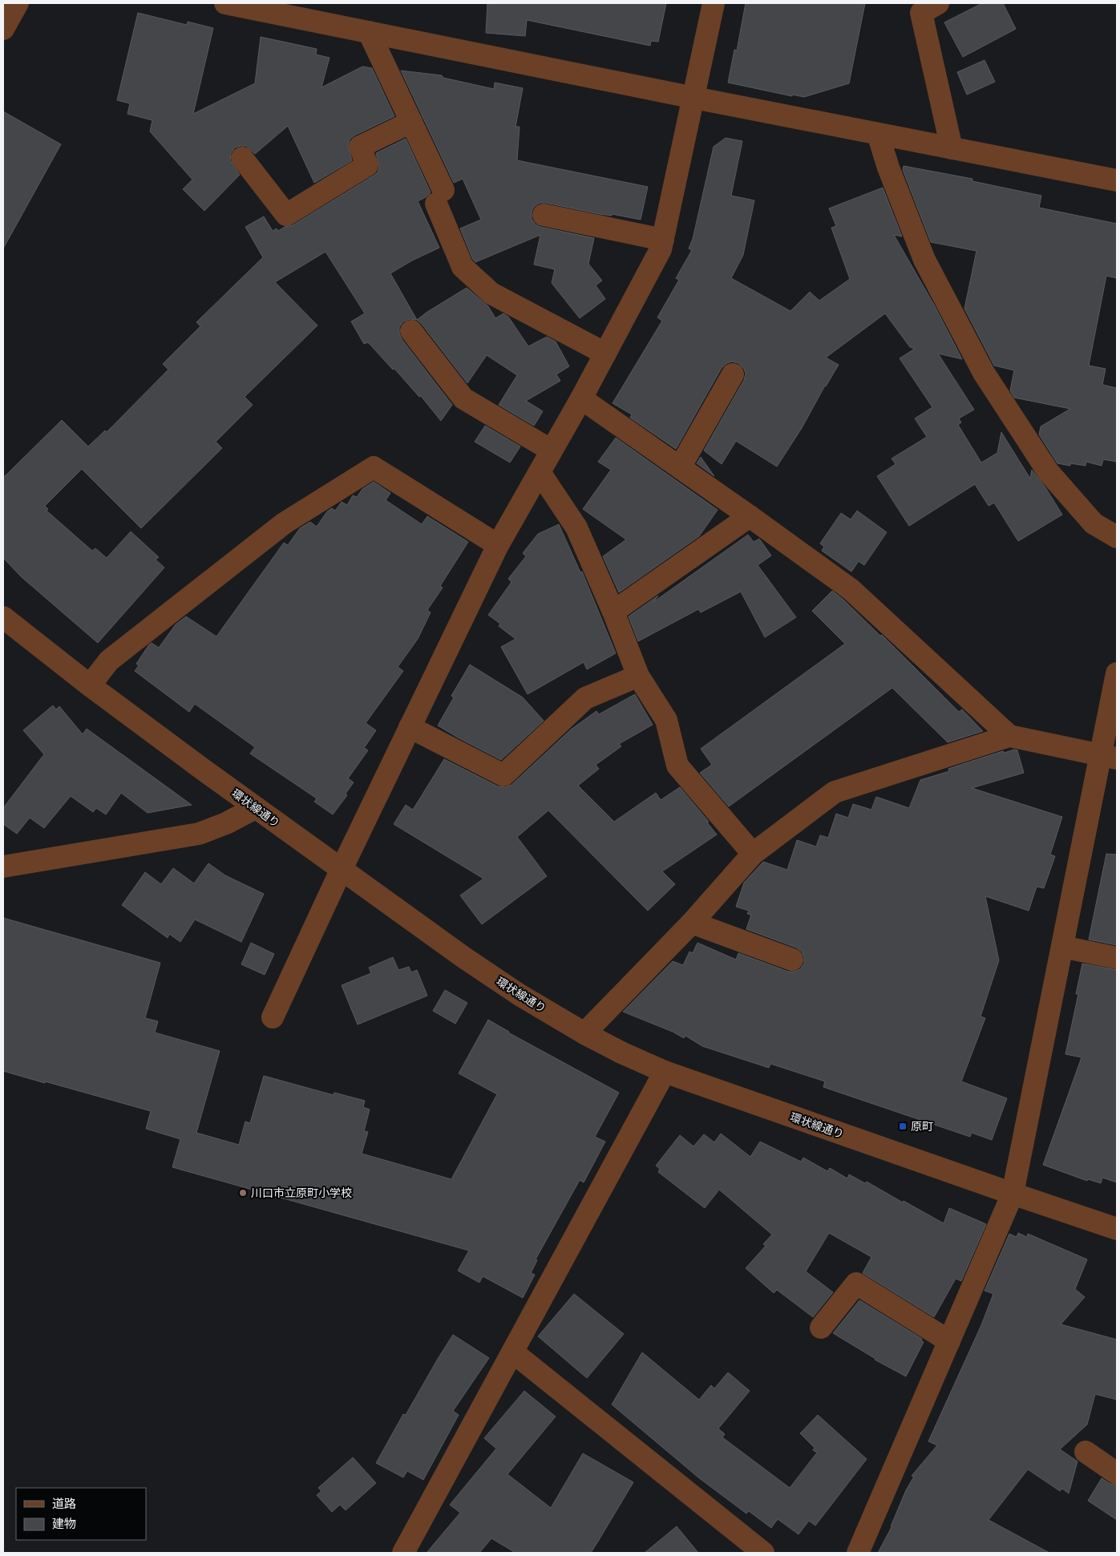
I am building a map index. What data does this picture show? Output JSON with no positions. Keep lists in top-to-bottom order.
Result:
{
  "streets": {
    "street": ["環状線通り"]
  },
  "places": {
    "transit": ["原町"],
    "other": ["川口市立原町小学校"]
  },
  "legend": ["道路", "建物"]
}
